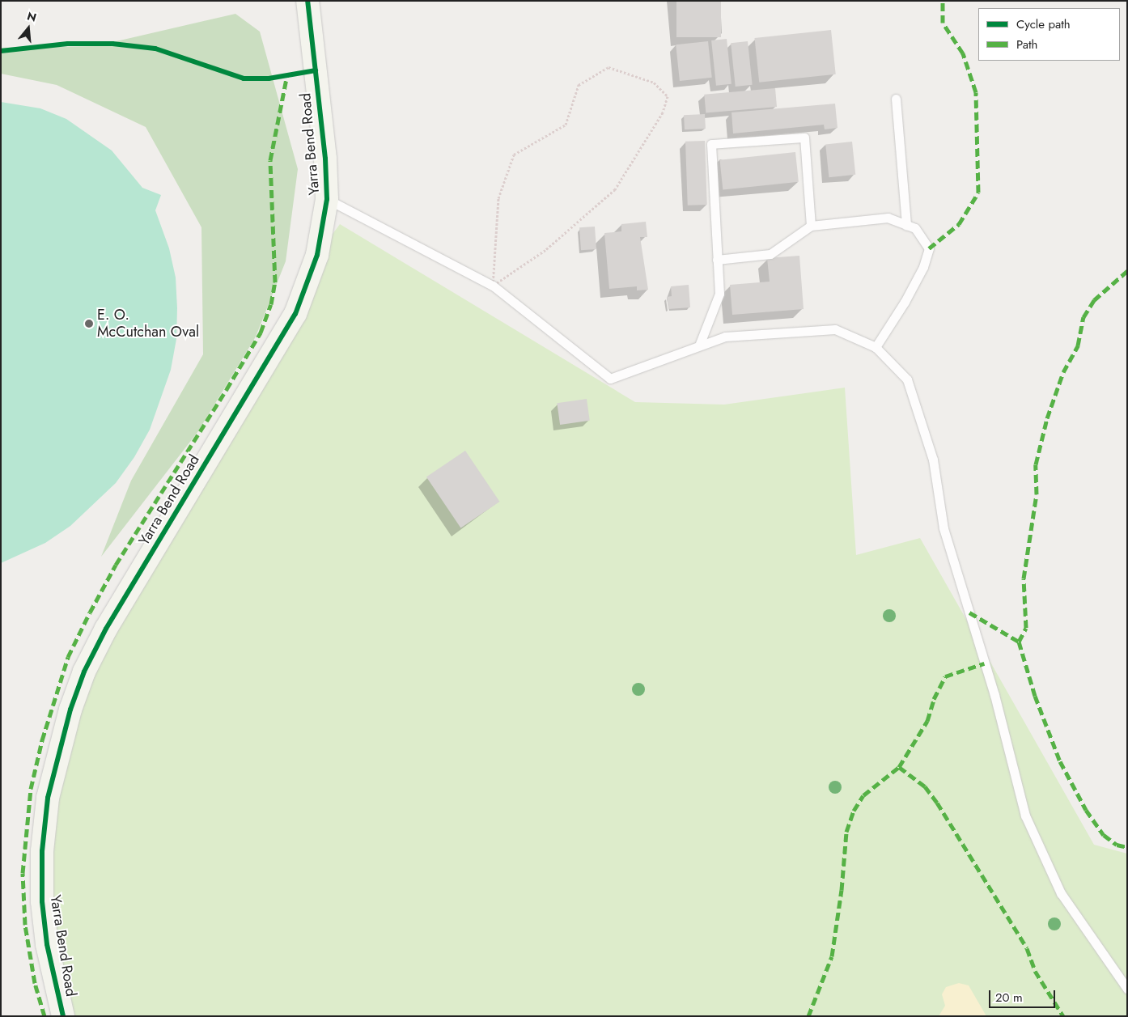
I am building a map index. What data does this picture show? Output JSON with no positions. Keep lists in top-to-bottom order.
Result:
{
  "streets": {
    "street": ["Yarra Bend Road"]
  },
  "places": ["E. O. McCutchan Oval"],
  "legend": ["Cycle path", "Path"],
  "scale_bar": "20 m",
  "north": "top"
}
